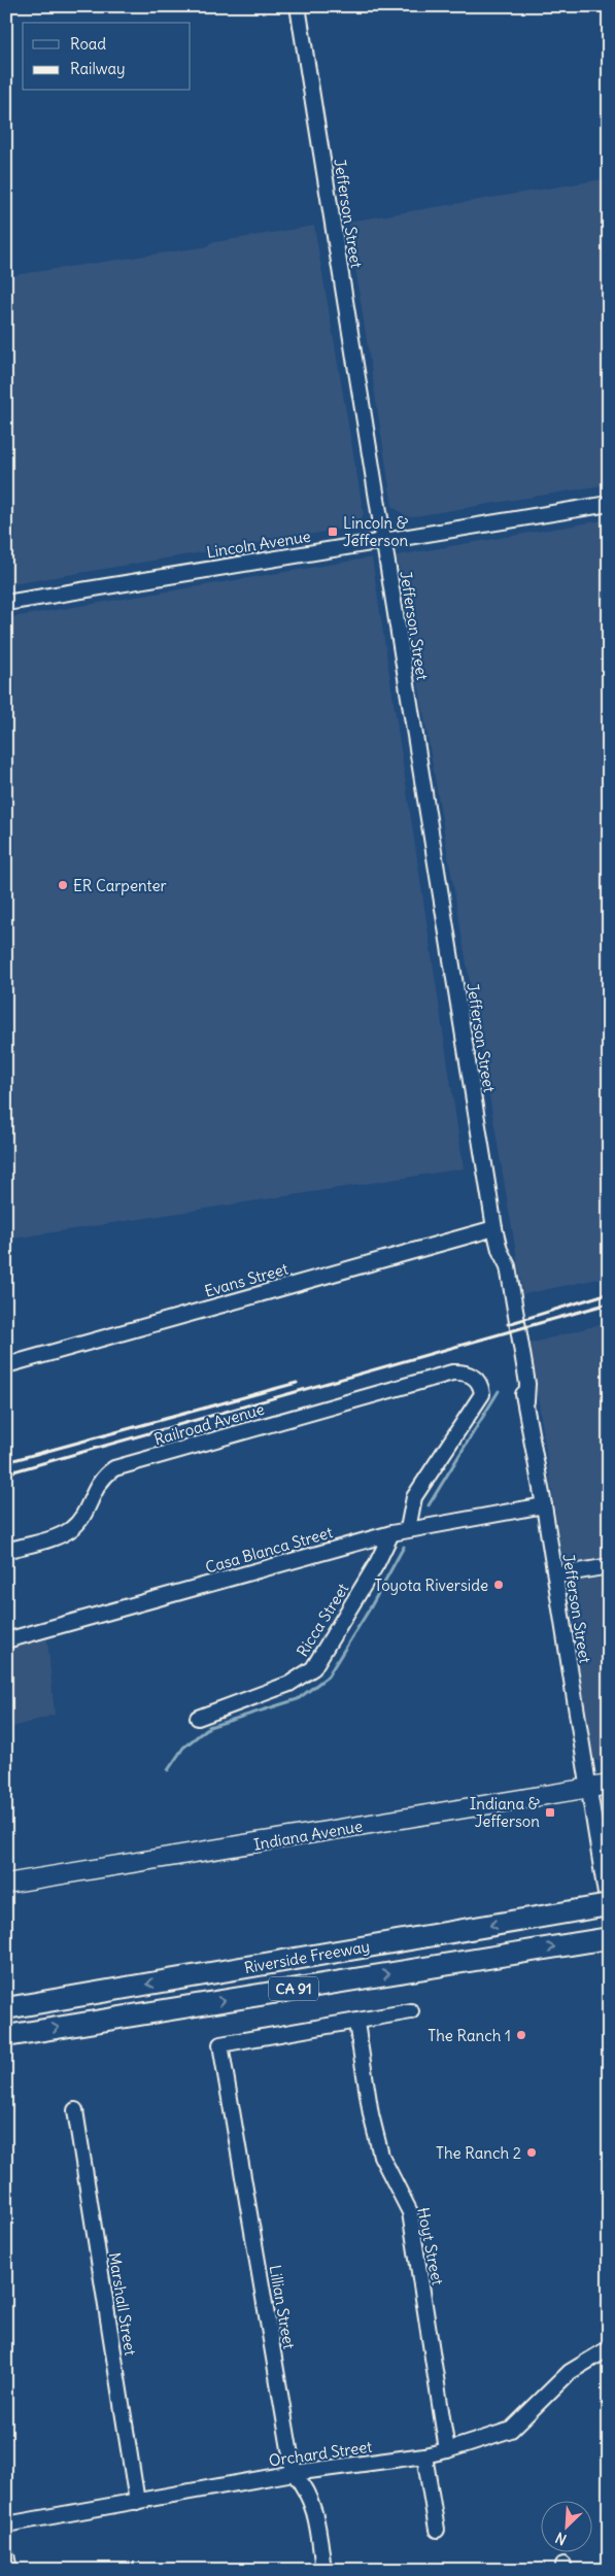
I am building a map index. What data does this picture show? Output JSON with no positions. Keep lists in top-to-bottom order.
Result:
{
  "streets": {
    "highway": ["Riverside Freeway", "CA 91"],
    "main road": ["Indiana Avenue"],
    "street": [
      "Jefferson Street",
      "Lincoln Avenue",
      "Evans Street",
      "Railroad Avenue",
      "Casa Blanca Street",
      "Ricca Street",
      "Hoyt Street",
      "Marshall Street",
      "Lillian Street",
      "Orchard Street"
    ]
  },
  "crossings": [
    ["Jefferson Street", "Lincoln Avenue"],
    ["Jefferson Street", "Evans Street"],
    ["Jefferson Street", "Casa Blanca Street"],
    ["Jefferson Street", "Indiana Avenue"],
    ["Railroad Avenue", "Casa Blanca Street"],
    ["Casa Blanca Street", "Ricca Street"],
    ["Hoyt Street", "Lillian Street"],
    ["Hoyt Street", "Orchard Street"],
    ["Marshall Street", "Orchard Street"],
    ["Lillian Street", "Orchard Street"]
  ],
  "places": {
    "transit": ["Lincoln & Jefferson", "Indiana & Jefferson"],
    "other": [
      "ER Carpenter",
      "Toyota Riverside",
      "The Ranch 1",
      "The Ranch 2"
    ]
  },
  "legend": ["Road", "Railway"],
  "north": "bottom left"
}
